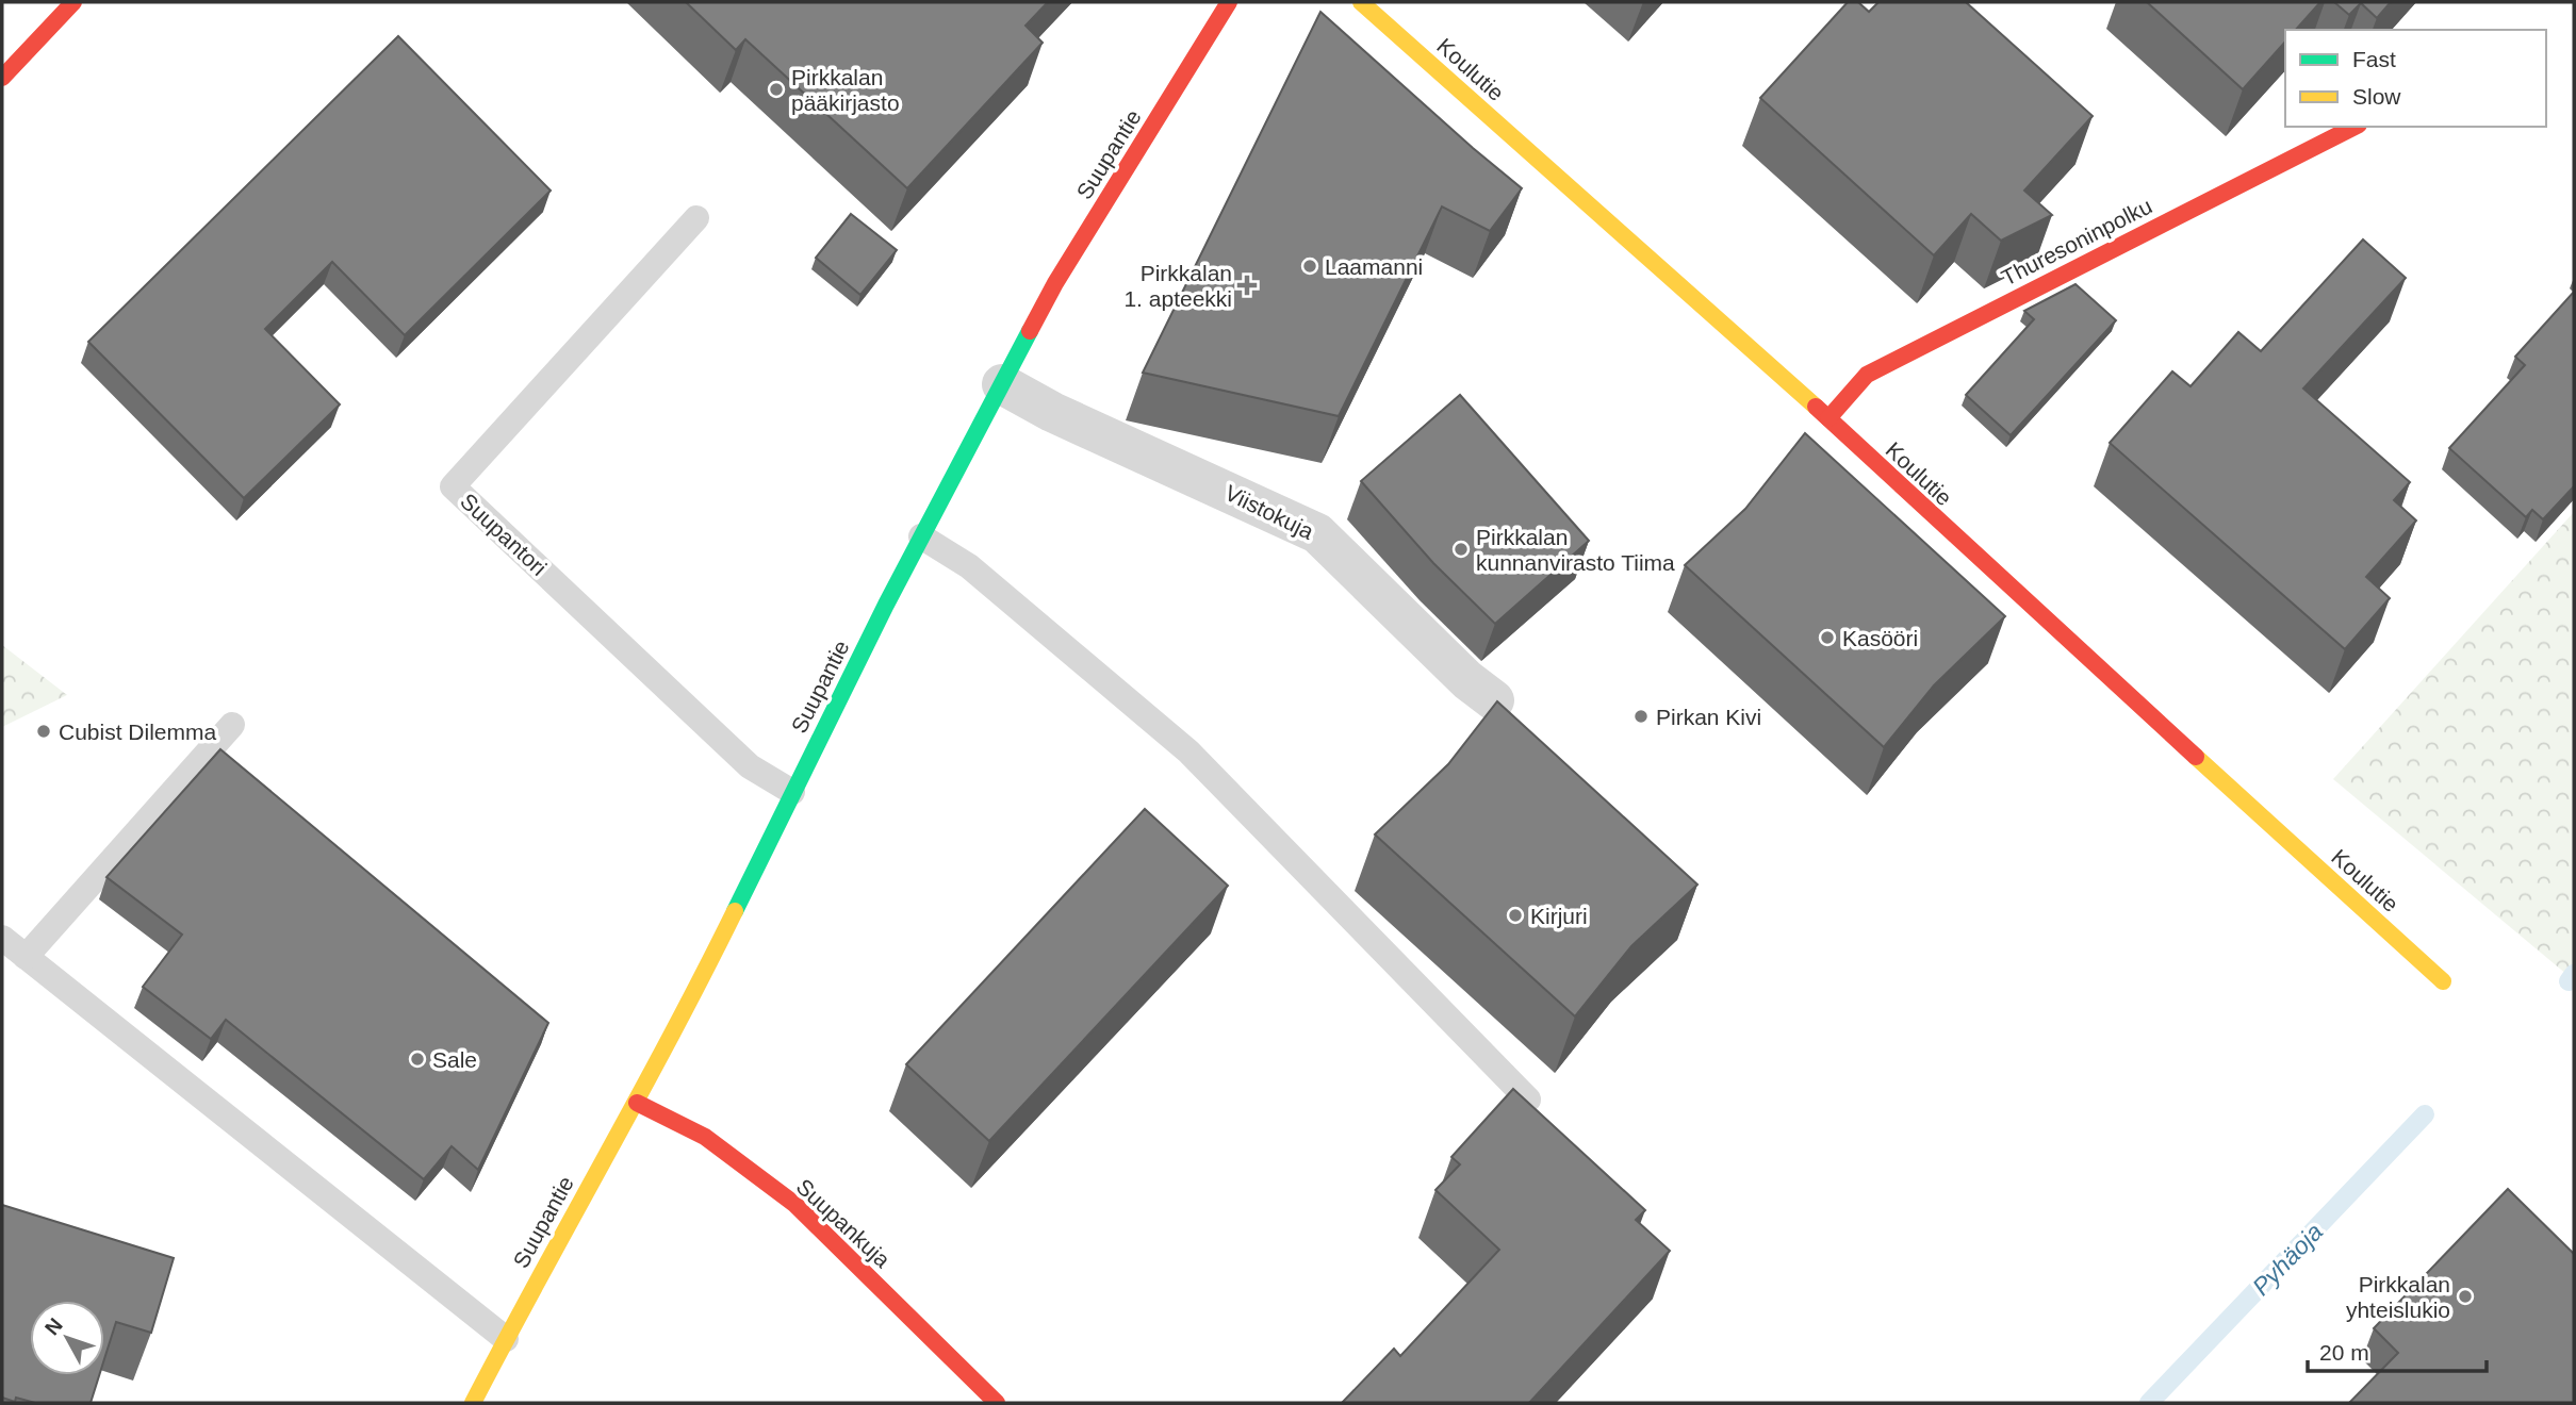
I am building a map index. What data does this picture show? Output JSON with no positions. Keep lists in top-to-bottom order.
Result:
{
  "streets": {
    "street": [
      "Koulutie",
      "Suupantie",
      "Thuresoninpolku",
      "Viistokuja",
      "Suupankuja"
    ],
    "lane": ["Suupantori"]
  },
  "crossings": [
    ["Koulutie", "Thuresoninpolku"],
    ["Suupantie", "Viistokuja"],
    ["Suupantie", "Suupantori"],
    ["Suupantie", "Suupankuja"]
  ],
  "water": ["Pyhäoja"],
  "places": {
    "other": [
      "Pirkkalan pääkirjasto",
      "Laamanni",
      "Pirkkalan kunnanvirasto Tiima",
      "Kasööri",
      "Pirkan Kivi",
      "Cubist Dilemma",
      "Kirjuri",
      "Sale",
      "Pirkkalan yhteislukio"
    ],
    "health": ["Pirkkalan 1. apteekki"]
  },
  "legend": ["Fast", "Slow"],
  "scale_bar": "20 m",
  "north": "top left"
}
